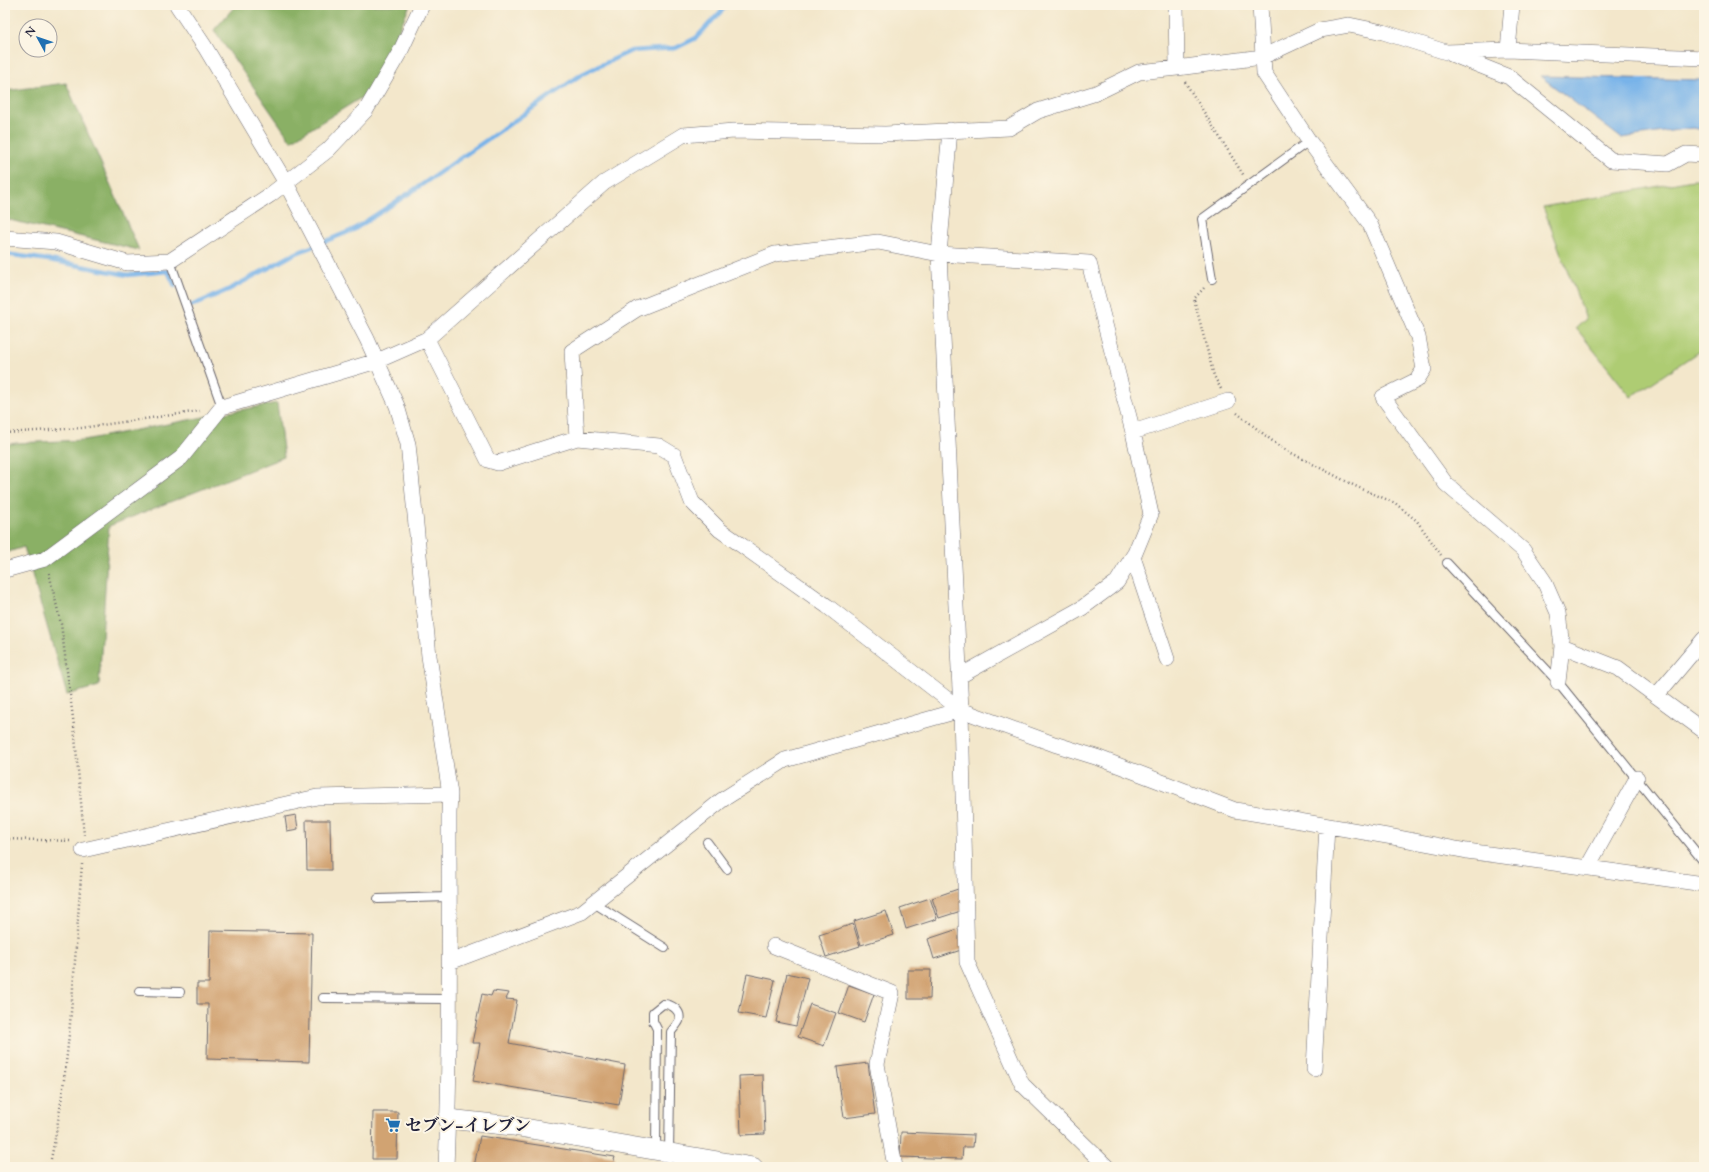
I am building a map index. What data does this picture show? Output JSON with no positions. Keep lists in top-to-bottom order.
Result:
{
  "places": {
    "supermarket": ["セブン-イレブン"]
  },
  "north": "top left"
}
